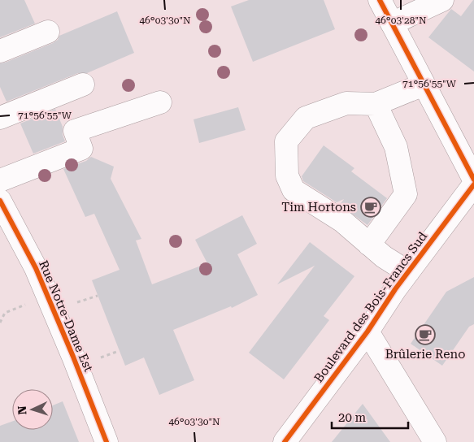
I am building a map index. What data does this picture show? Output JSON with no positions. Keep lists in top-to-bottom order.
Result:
{
  "streets": {
    "street": ["Boulevard des Bois-Francs Sud", "Rue Notre-Dame Est"]
  },
  "places": {
    "cafe": ["Tim Hortons", "Brûlerie Reno"]
  },
  "scale_bar": "20 m",
  "north": "left",
  "coordinates": ["46°03'30\"N", "46°03'28\"N", "71°56'55\"W"]
}
